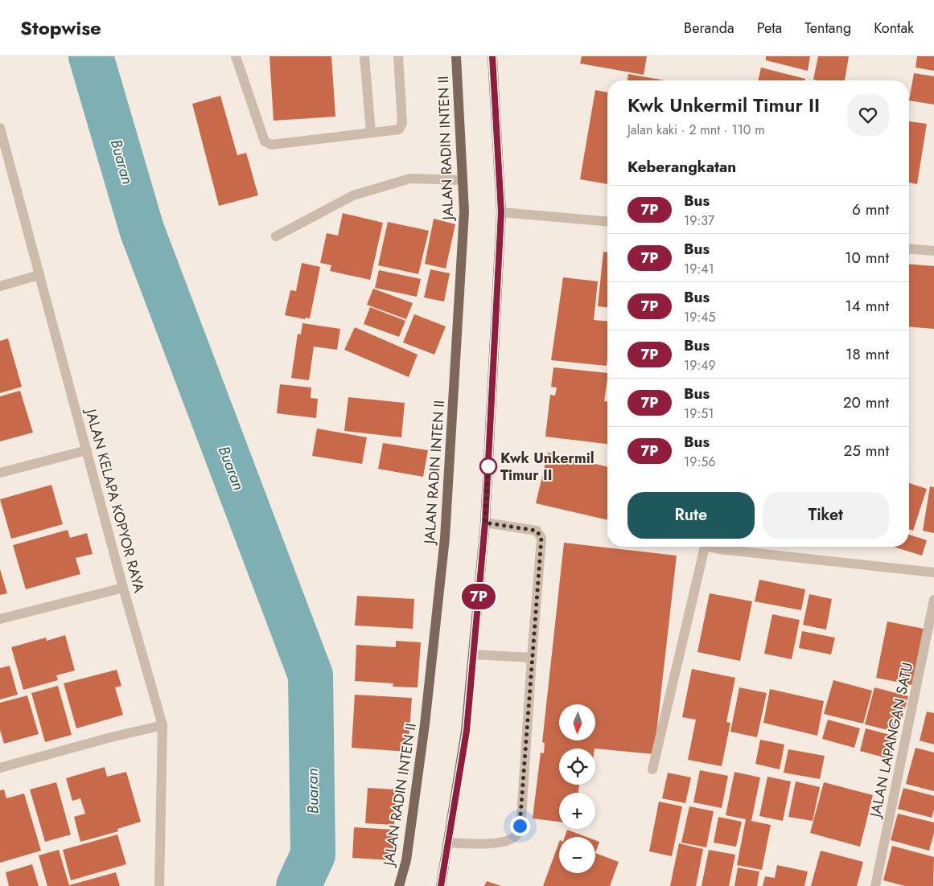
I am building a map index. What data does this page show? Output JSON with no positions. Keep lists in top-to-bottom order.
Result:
{
  "streets": {
    "main road": ["JALAN RADIN INTEN II"],
    "street": ["JALAN KELAPA KOPYOR RAYA", "JALAN LAPANGAN SATU"]
  },
  "water": ["Buaran"],
  "places": ["Kwk Unkermil Timur II"],
  "lines": ["bus line 7P"],
  "north": "bottom",
  "page": {
    "header": "Stopwise",
    "nav": [
      "Beranda",
      "Peta",
      "Tentang",
      "Kontak"
    ],
    "on_map": "7P",
    "heading": [
      ["Kwk Unkermil Timur II", "Jalan kaki · 2 mnt · 110 m"],
      "Keberangkatan"
    ],
    "list": [
      {
        "mark": "7P",
        "name": "Bus",
        "note": "19:37",
        "value": "6 mnt"
      },
      {
        "mark": "7P",
        "name": "Bus",
        "note": "19:41",
        "value": "10 mnt"
      },
      {
        "mark": "7P",
        "name": "Bus",
        "note": "19:45",
        "value": "14 mnt"
      },
      {
        "mark": "7P",
        "name": "Bus",
        "note": "19:49",
        "value": "18 mnt"
      },
      {
        "mark": "7P",
        "name": "Bus",
        "note": "19:51",
        "value": "20 mnt"
      },
      {
        "mark": "7P",
        "name": "Bus",
        "note": "19:56",
        "value": "25 mnt"
      }
    ],
    "buttons": ["Rute", "Tiket"],
    "map_buttons": ["+", "−"]
  }
}
